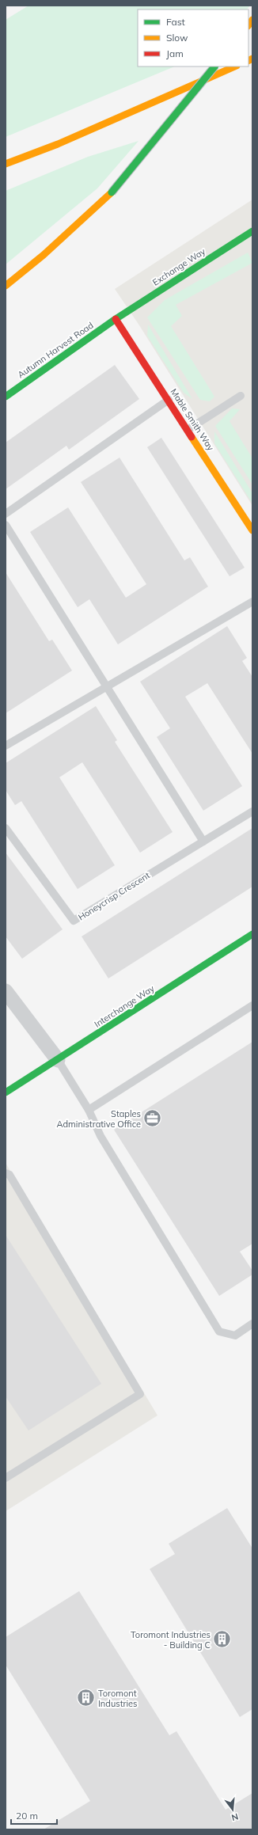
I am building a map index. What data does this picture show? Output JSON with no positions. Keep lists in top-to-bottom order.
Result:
{
  "streets": {
    "main road": [
      "Exchange Way",
      "Autumn Harvest Road",
      "Mable Smith Way",
      "Interchange Way"
    ],
    "lane": ["Honeycrisp Crescent"]
  },
  "crossings": [
    ["Exchange Way", "Autumn Harvest Road"],
    ["Exchange Way", "Mable Smith Way"],
    ["Autumn Harvest Road", "Mable Smith Way"]
  ],
  "places": {
    "office": ["Staples Administrative Office"],
    "building": ["Toromont Industries - Building C", "Toromont Industries"]
  },
  "legend": ["Fast", "Slow", "Jam"],
  "scale_bar": "20 m",
  "north": "bottom"
}
